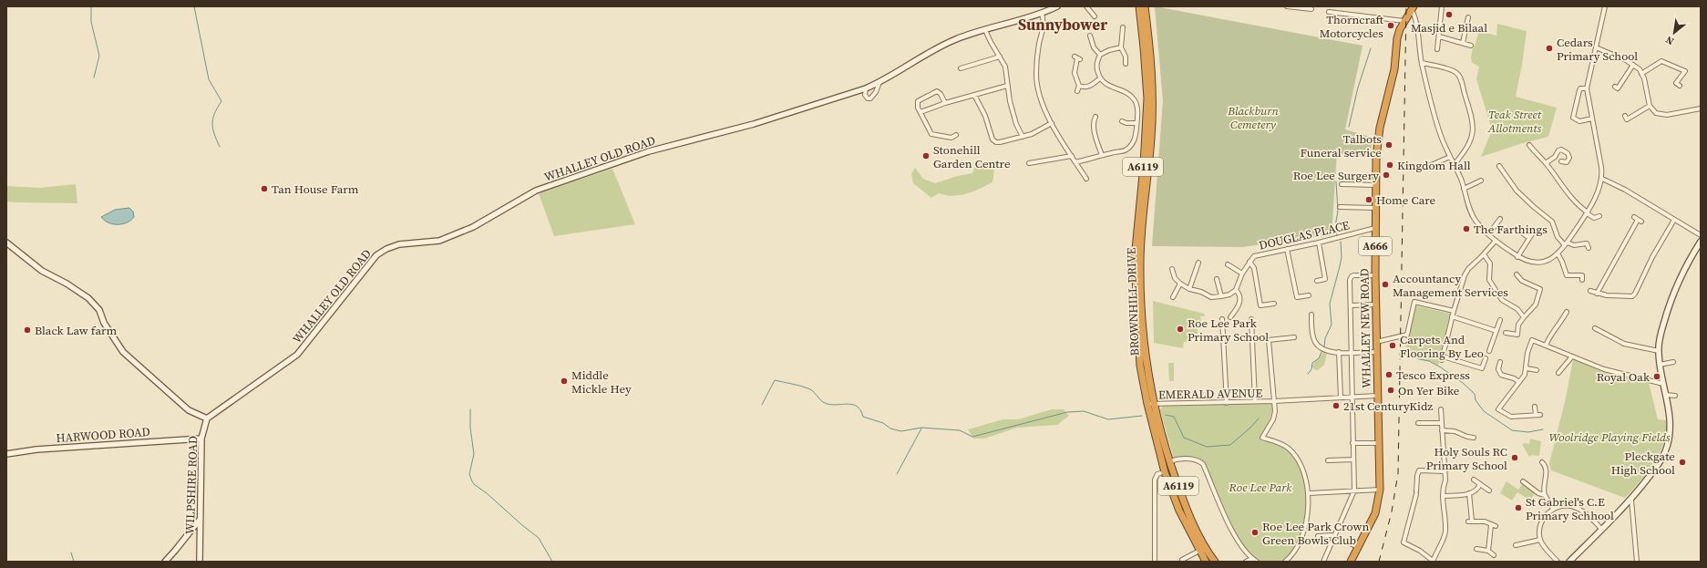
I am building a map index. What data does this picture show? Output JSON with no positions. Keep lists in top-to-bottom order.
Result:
{
  "streets": {
    "highway": [
      "A6119",
      "A666",
      "BROWNHILL DRIVE",
      "WHALLEY NEW ROAD"
    ],
    "street": [
      "WHALLEY OLD ROAD",
      "DOUGLAS PLACE",
      "EMERALD AVENUE",
      "HARWOOD ROAD",
      "WILPSHIRE ROAD"
    ]
  },
  "crossings": [
    ["WHALLEY OLD ROAD", "WILPSHIRE ROAD"],
    ["DOUGLAS PLACE", "WHALLEY NEW ROAD"],
    ["BROWNHILL DRIVE", "EMERALD AVENUE"],
    ["WHALLEY NEW ROAD", "EMERALD AVENUE"],
    ["HARWOOD ROAD", "WILPSHIRE ROAD"]
  ],
  "districts": ["Sunnybower"],
  "parks": [
    "Blackburn Cemetery",
    "Teak Street Allotments",
    "Woolridge Playing Fields",
    "Roe Lee Park"
  ],
  "places": [
    "Masjid e Bilaal",
    "Thorncraft Motorcycles",
    "Cedars Primary School",
    "Talbots Funeral service",
    "Stonehill Garden Centre",
    "Kingdom Hall",
    "Roe Lee Surgery",
    "Tan House Farm",
    "Home Care",
    "The Farthings",
    "Accountancy Management Services",
    "Roe Lee Park Primary School",
    "Black Law farm",
    "Carpets And Flooring By Leo",
    "Tesco Express",
    "Royal Oak",
    "Middle Mickle Hey",
    "On Yer Bike",
    "21st CenturyKidz",
    "Holy Souls RC Primary School",
    "Pleckgate High School",
    "St Gabriel's C.E Primary Schhool",
    "Roe Lee Park Crown Green Bowls Club"
  ],
  "north": "bottom left"
}
